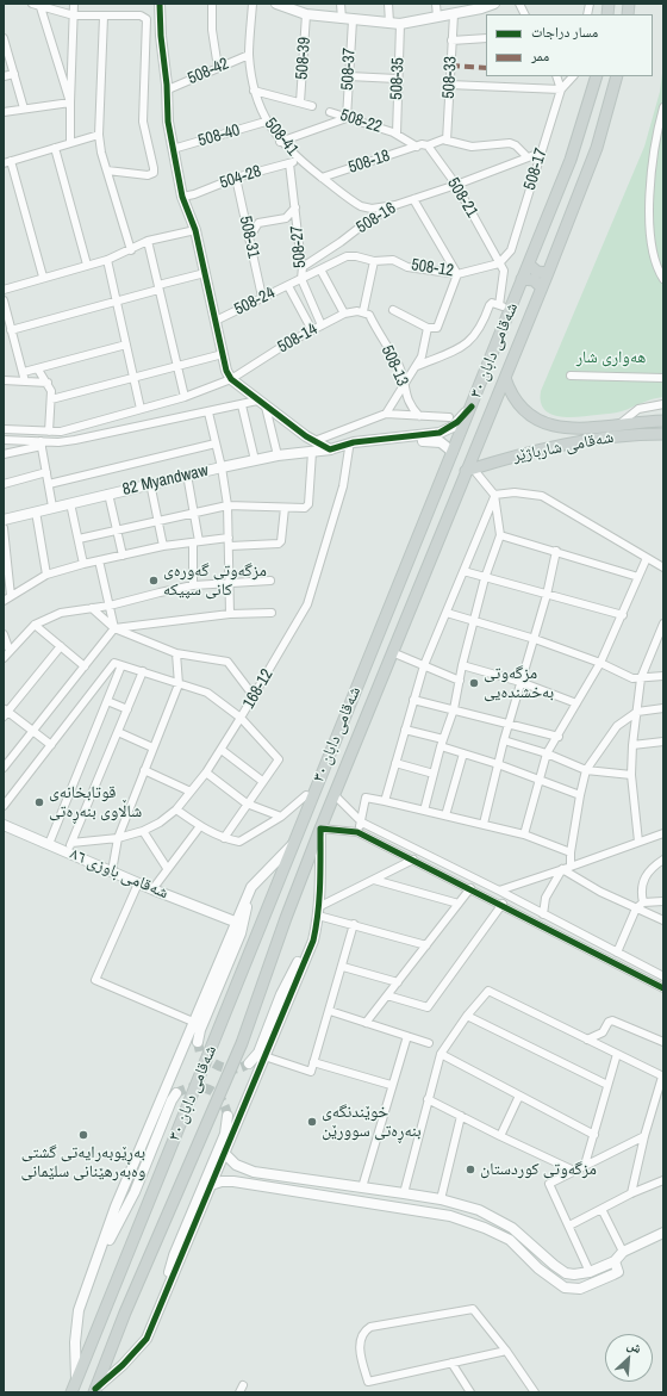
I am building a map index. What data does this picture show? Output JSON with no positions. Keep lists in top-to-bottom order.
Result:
{
  "streets": {
    "main road": ["شەقامی دابان ٣٠", "شەقامی شارباژێر"],
    "street": [
      "508-39",
      "508-37",
      "508-42",
      "508-33",
      "508-35",
      "508-22",
      "508-40",
      "508-41",
      "508-18",
      "508-17",
      "504-28",
      "508-21",
      "508-16",
      "508-31",
      "508-27",
      "508-12",
      "508-24",
      "508-14",
      "508-13",
      "82 Myandwaw",
      "168-12",
      "شەقامی باوزی ٨٦"
    ]
  },
  "crossings": [
    ["508-37", "508-22"],
    ["508-42", "508-41"],
    ["508-35", "508-22"],
    ["508-22", "508-18"],
    ["508-40", "508-41"],
    ["508-41", "508-18"],
    ["508-41", "504-28"],
    ["508-41", "508-16"],
    ["508-17", "508-21"],
    ["508-17", "508-16"],
    ["508-17", "508-12"],
    ["504-28", "508-31"],
    ["504-28", "508-27"],
    ["508-21", "508-16"],
    ["508-21", "508-12"],
    ["508-16", "508-27"],
    ["508-31", "508-24"],
    ["508-27", "508-12"],
    ["508-27", "508-24"],
    ["508-27", "508-14"],
    ["508-12", "508-24"],
    ["508-14", "508-13"],
    ["شەقامی دابان ٣٠", "شەقامی شارباژێر"],
    ["168-12", "شەقامی باوزی ٨٦"]
  ],
  "parks": ["هەواری شار"],
  "places": [
    "مزگەوتی گەورەی کانی سپیکە",
    "مزگەوتی بەخشندەیی",
    "قوتابخانەی شاڵاوی بنەڕەتی",
    "خوێندنگەی بنەڕەتی سوورێن",
    "بەڕێوبەرایەتی گشتی وەبەرهێنانی سلێمانی",
    "مزگەوتی کوردستان"
  ],
  "legend": ["مسار دراجات", "ممر"],
  "north": "top right"
}
